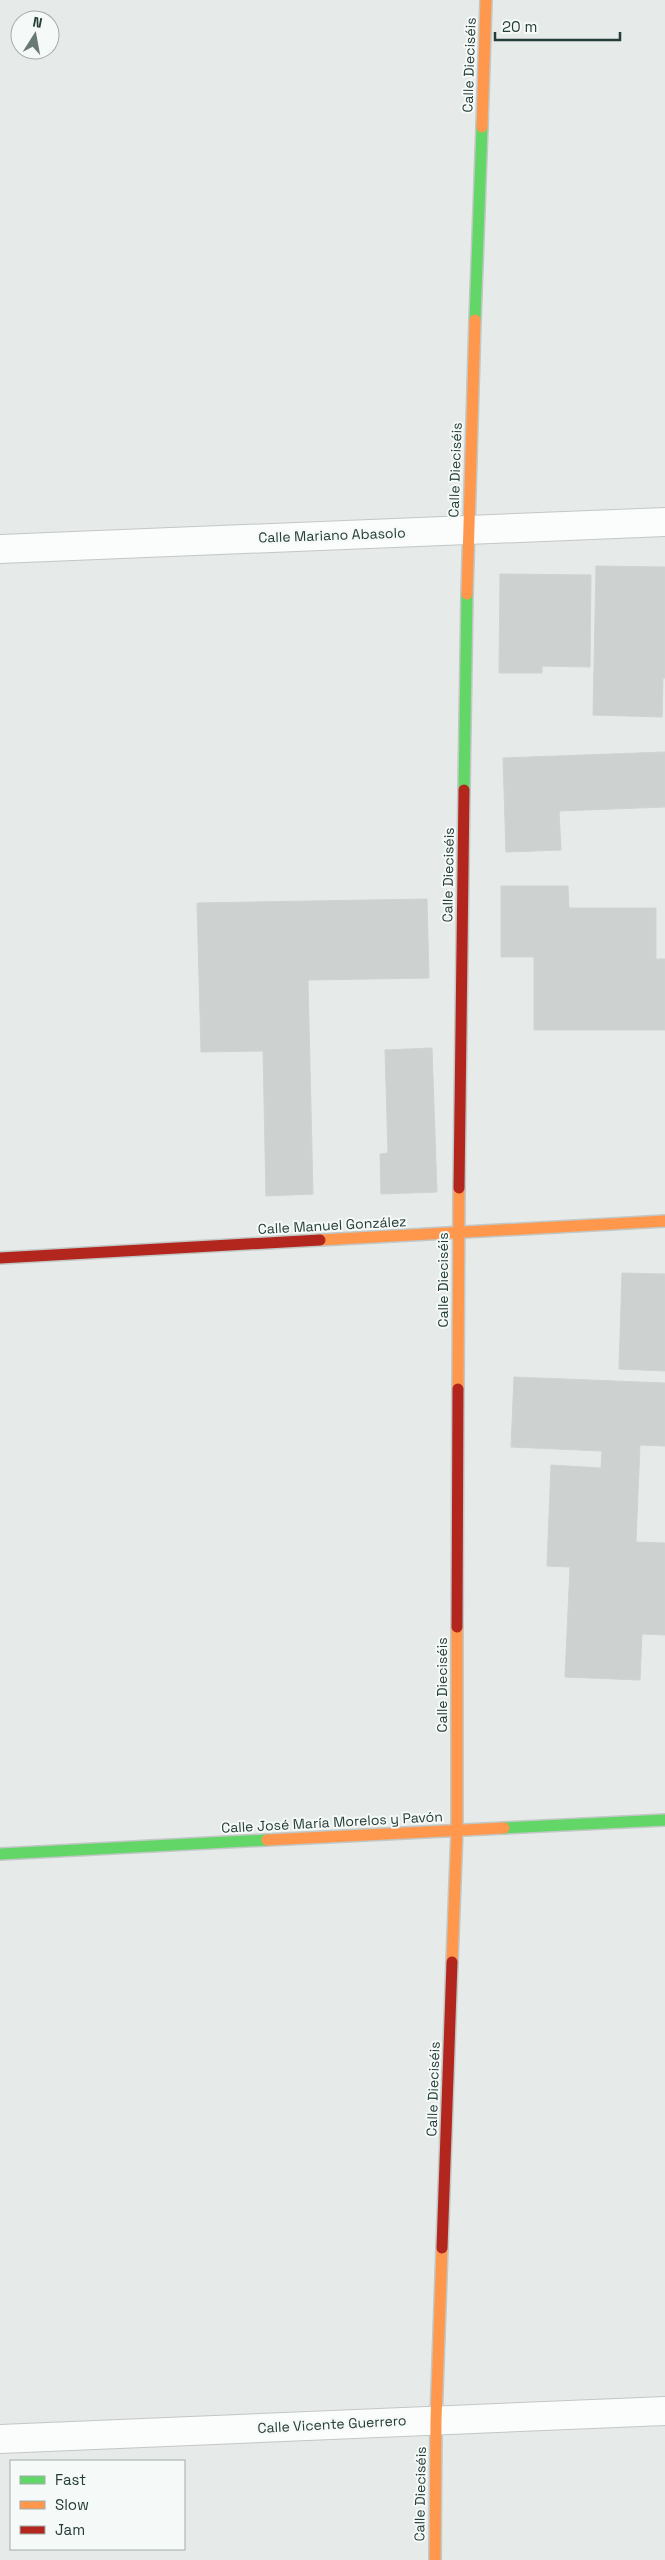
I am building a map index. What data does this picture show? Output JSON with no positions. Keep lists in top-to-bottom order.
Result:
{
  "streets": {
    "street": [
      "Calle Dieciséis",
      "Calle Mariano Abasolo",
      "Calle Manuel González",
      "Calle José María Morelos y Pavón",
      "Calle Vicente Guerrero"
    ]
  },
  "crossings": [
    ["Calle Dieciséis", "Calle Mariano Abasolo"],
    ["Calle Dieciséis", "Calle Manuel González"],
    ["Calle Dieciséis", "Calle José María Morelos y Pavón"],
    ["Calle Dieciséis", "Calle Vicente Guerrero"]
  ],
  "legend": ["Fast", "Slow", "Jam"],
  "scale_bar": "20 m",
  "north": "top"
}
